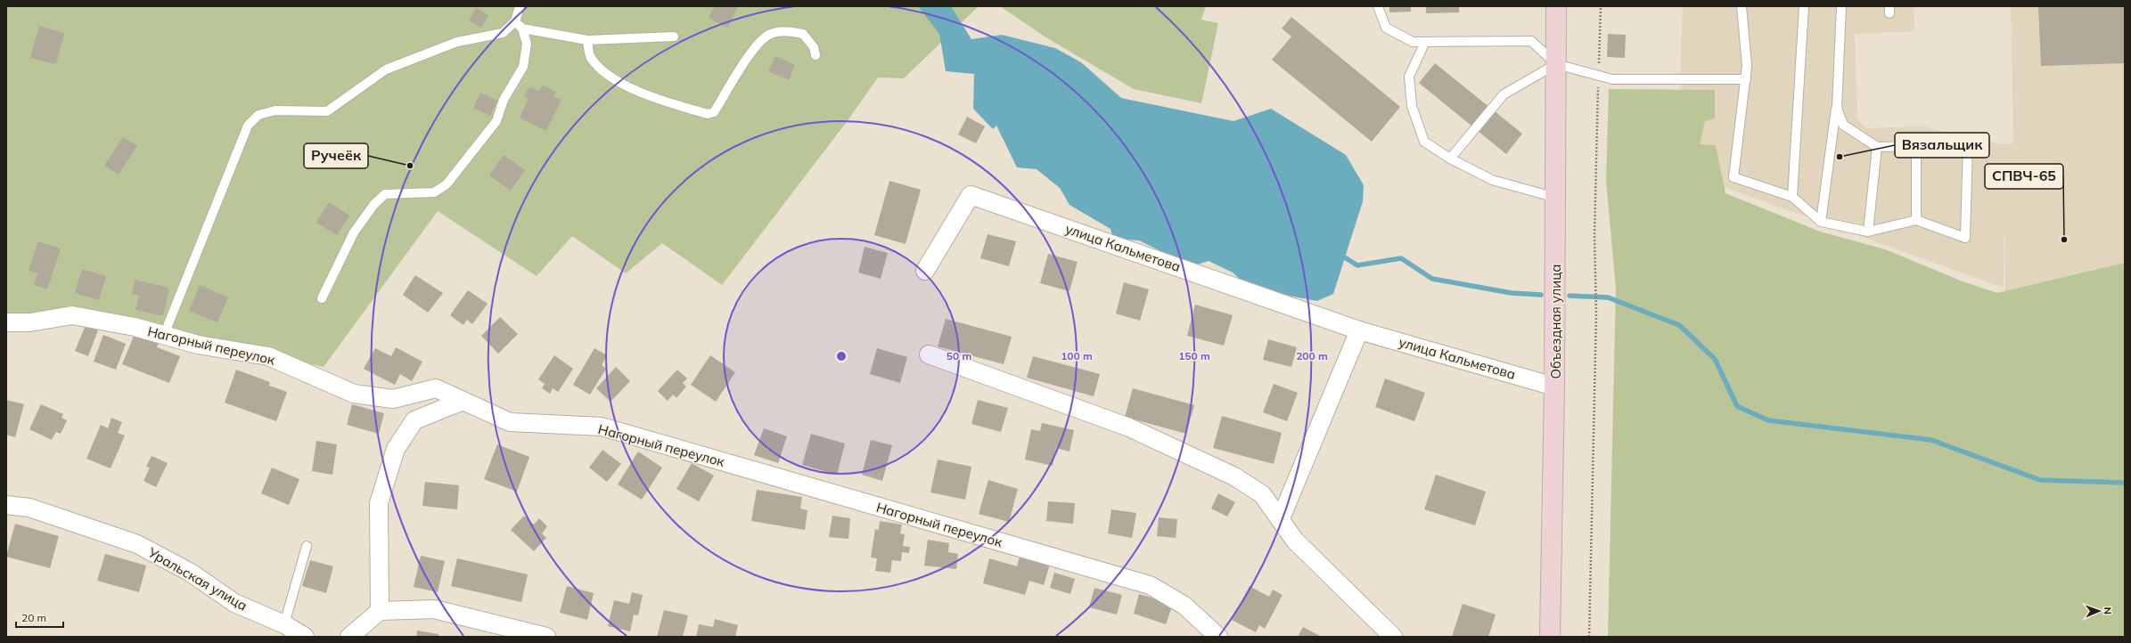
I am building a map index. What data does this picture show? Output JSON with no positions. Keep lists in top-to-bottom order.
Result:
{
  "streets": {
    "main road": ["Объездная улица"],
    "street": ["улица Кальметова", "Нагорный переулок", "Уральская улица"]
  },
  "crossings": [
    ["улица Кальметова", "Объездная улица"]
  ],
  "places": ["Вязальщик", "Ручеёк", "СПВЧ-65"],
  "scale_bar": "20 m",
  "north": "right",
  "rings": [
    "50 m",
    "100 m",
    "150 m",
    "200 m"
  ]
}
